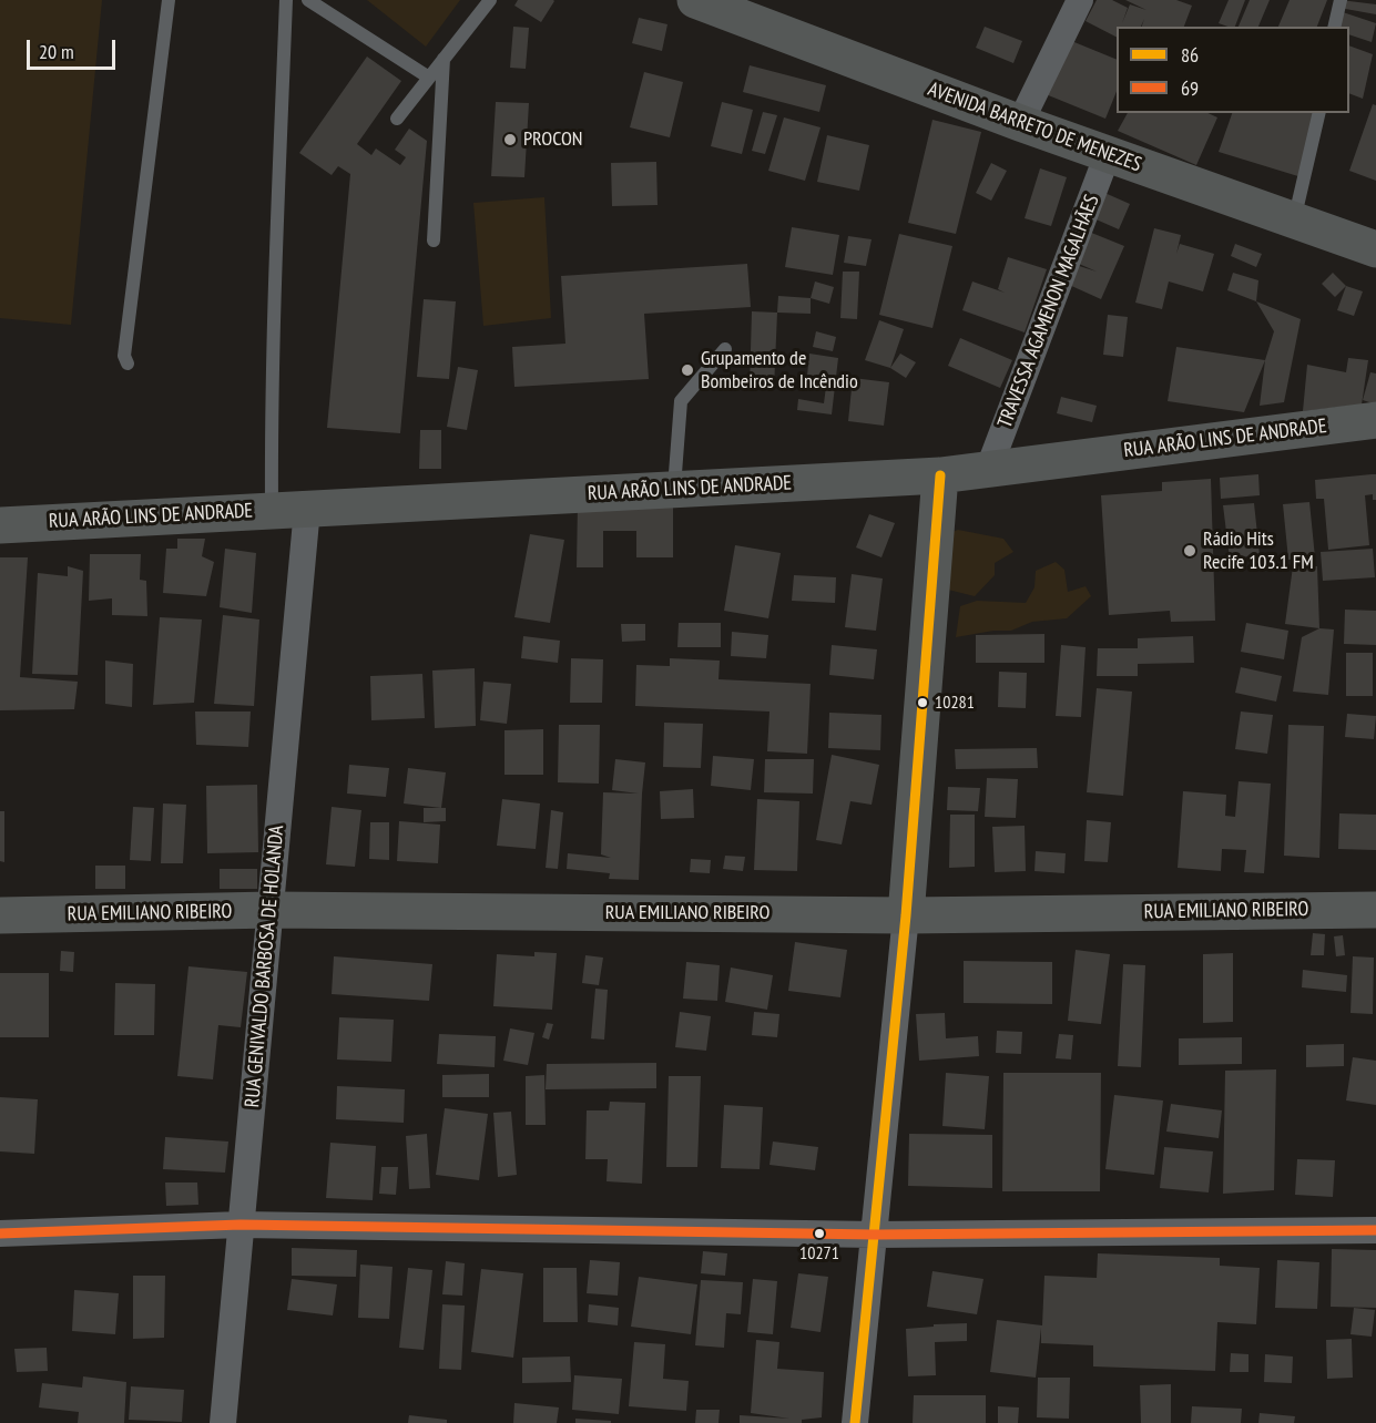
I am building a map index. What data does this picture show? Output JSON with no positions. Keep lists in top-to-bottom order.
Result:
{
  "streets": {
    "main road": ["AVENIDA BARRETO DE MENEZES", "RUA ARÃO LINS DE ANDRADE", "RUA EMILIANO RIBEIRO"],
    "street": ["TRAVESSA AGAMENON MAGALHÃES", "RUA GENIVALDO BARBOSA DE HOLANDA"]
  },
  "crossings": [
    ["AVENIDA BARRETO DE MENEZES", "TRAVESSA AGAMENON MAGALHÃES"],
    ["TRAVESSA AGAMENON MAGALHÃES", "RUA ARÃO LINS DE ANDRADE"],
    ["RUA ARÃO LINS DE ANDRADE", "RUA GENIVALDO BARBOSA DE HOLANDA"],
    ["RUA EMILIANO RIBEIRO", "RUA GENIVALDO BARBOSA DE HOLANDA"]
  ],
  "places": [
    "PROCON",
    "Grupamento de Bombeiros de Incêndio",
    "Rádio Hits Recife 103.1 FM",
    "10281",
    "10271"
  ],
  "lines": ["transit line 86", "transit line 69"],
  "legend": ["86", "69"],
  "scale_bar": "20 m"
}
